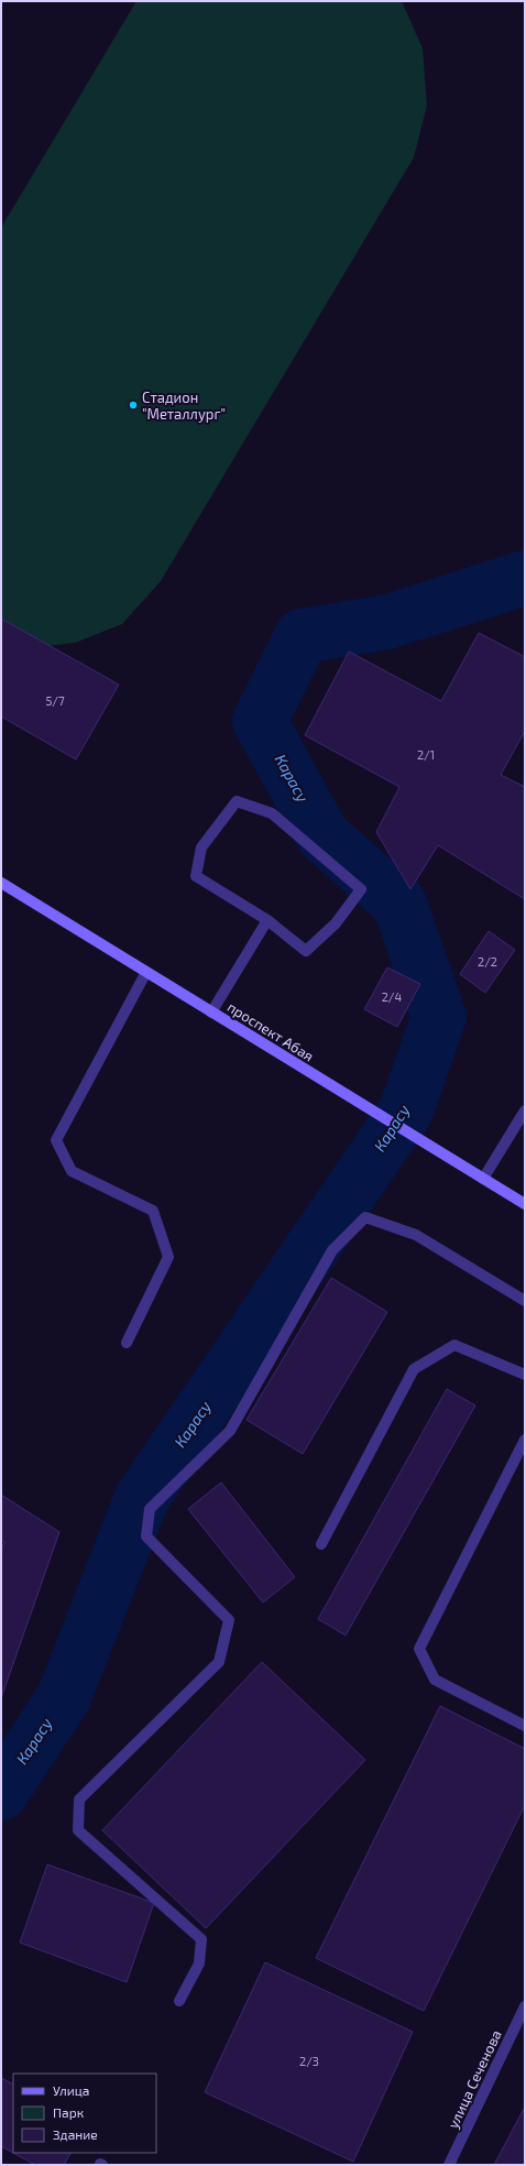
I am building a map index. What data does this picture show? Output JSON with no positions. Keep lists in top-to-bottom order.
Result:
{
  "streets": {
    "main road": ["проспект Абая"],
    "street": ["улица Сеченова"]
  },
  "water": ["Карасу"],
  "places": ["Стадион \"Металлург\""],
  "house_numbers": [
    "5/7",
    "2/1",
    "2/2",
    "2/4",
    "2/3"
  ],
  "legend": ["Улица", "Парк", "Здание"]
}
